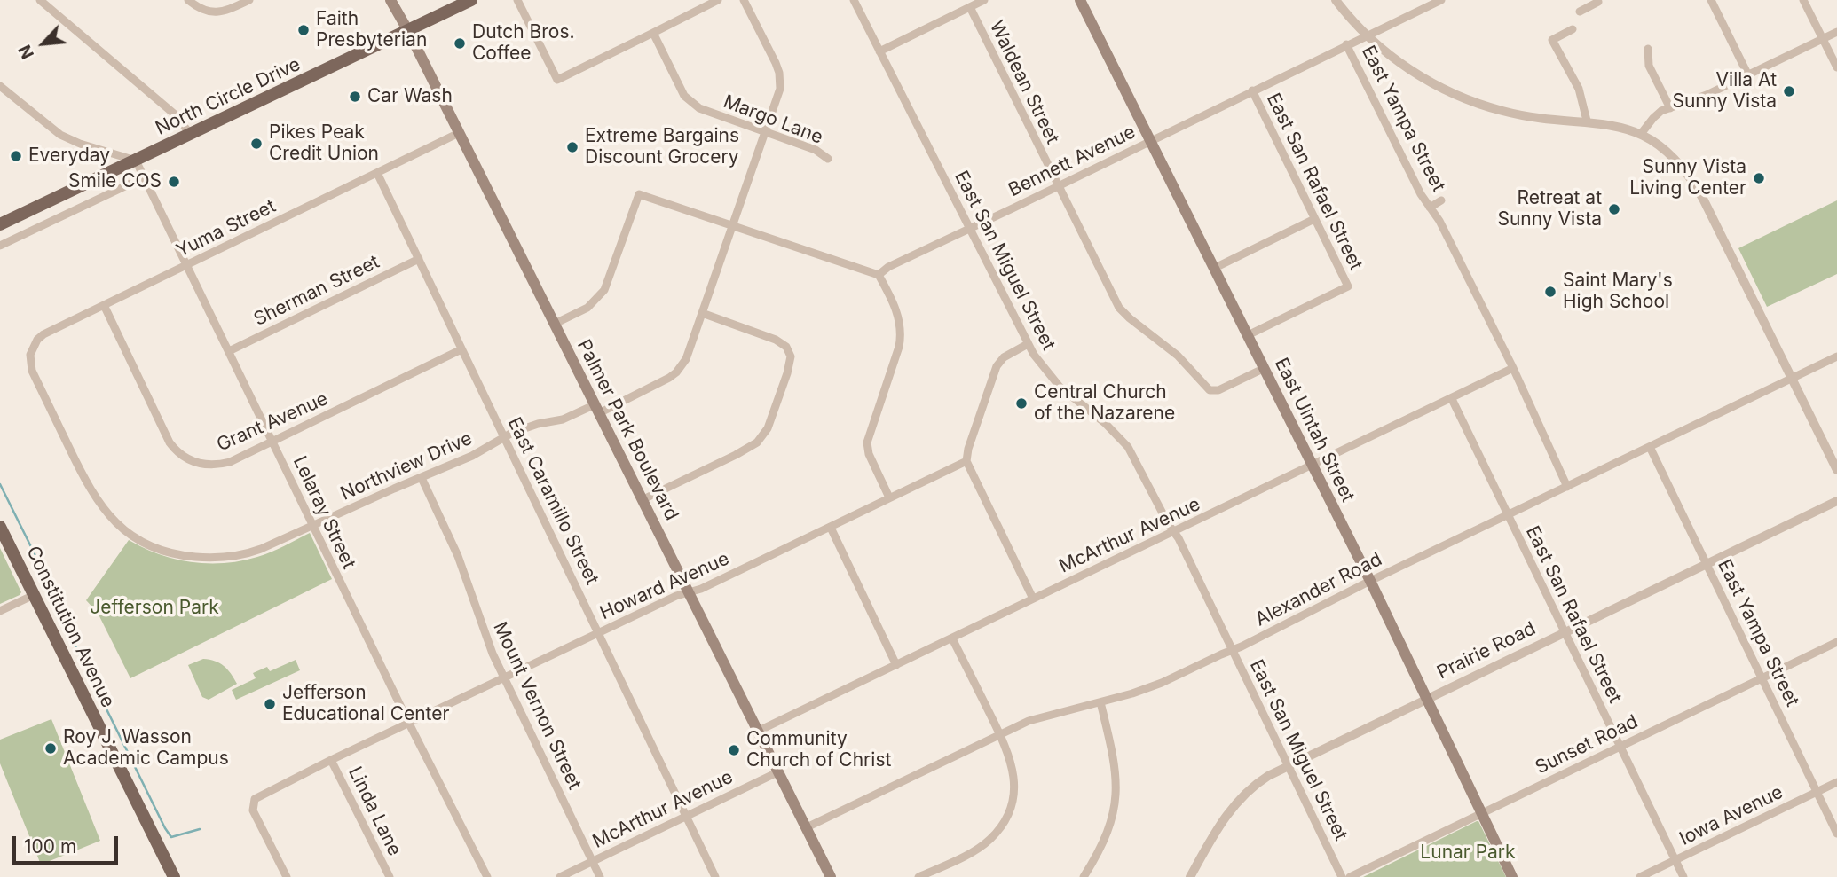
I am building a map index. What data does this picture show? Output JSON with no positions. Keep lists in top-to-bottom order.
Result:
{
  "streets": {
    "main road": [
      "North Circle Drive",
      "Palmer Park Boulevard",
      "East Uintah Street",
      "Constitution Avenue"
    ],
    "street": [
      "Waldean Street",
      "East Yampa Street",
      "Margo Lane",
      "Bennett Avenue",
      "East San Rafael Street",
      "Yuma Street",
      "East San Miguel Street",
      "Sherman Street",
      "Grant Avenue",
      "Northview Drive",
      "East Caramillo Street",
      "Lelaray Street",
      "McArthur Avenue",
      "Howard Avenue",
      "Alexander Road",
      "Prairie Road",
      "Mount Vernon Street",
      "Sunset Road",
      "Linda Lane",
      "Iowa Avenue"
    ]
  },
  "crossings": [
    ["Waldean Street", "Bennett Avenue"],
    ["Waldean Street", "East Uintah Street"],
    ["North Circle Drive", "Palmer Park Boulevard"],
    ["North Circle Drive", "Lelaray Street"],
    ["East Yampa Street", "Bennett Avenue"],
    ["East Yampa Street", "McArthur Avenue"],
    ["East Yampa Street", "Alexander Road"],
    ["East Yampa Street", "Prairie Road"],
    ["East Yampa Street", "Sunset Road"],
    ["East Yampa Street", "Iowa Avenue"],
    ["Margo Lane", "Northview Drive"],
    ["Bennett Avenue", "East San Rafael Street"],
    ["Bennett Avenue", "East San Miguel Street"],
    ["Bennett Avenue", "East Uintah Street"],
    ["East San Rafael Street", "East Uintah Street"],
    ["East San Rafael Street", "McArthur Avenue"],
    ["East San Rafael Street", "Alexander Road"],
    ["East San Rafael Street", "Prairie Road"],
    ["East San Rafael Street", "Sunset Road"],
    ["East San Rafael Street", "Iowa Avenue"],
    ["Yuma Street", "Grant Avenue"],
    ["Yuma Street", "Palmer Park Boulevard"],
    ["Yuma Street", "Northview Drive"],
    ["Yuma Street", "East Caramillo Street"],
    ["Yuma Street", "Lelaray Street"],
    ["East San Miguel Street", "McArthur Avenue"],
    ["East San Miguel Street", "Alexander Road"],
    ["East San Miguel Street", "Prairie Road"],
    ["Sherman Street", "East Caramillo Street"],
    ["Sherman Street", "Lelaray Street"],
    ["Grant Avenue", "East Caramillo Street"],
    ["Grant Avenue", "Lelaray Street"],
    ["Palmer Park Boulevard", "Northview Drive"],
    ["Palmer Park Boulevard", "McArthur Avenue"],
    ["Palmer Park Boulevard", "Howard Avenue"],
    ["Palmer Park Boulevard", "Alexander Road"],
    ["East Uintah Street", "McArthur Avenue"],
    ["East Uintah Street", "Alexander Road"],
    ["East Uintah Street", "Prairie Road"],
    ["East Uintah Street", "Sunset Road"],
    ["Northview Drive", "East Caramillo Street"],
    ["Northview Drive", "Lelaray Street"],
    ["Northview Drive", "Mount Vernon Street"],
    ["East Caramillo Street", "McArthur Avenue"],
    ["East Caramillo Street", "Howard Avenue"],
    ["Lelaray Street", "Howard Avenue"],
    ["McArthur Avenue", "Mount Vernon Street"],
    ["Howard Avenue", "Mount Vernon Street"],
    ["Howard Avenue", "Linda Lane"]
  ],
  "parks": ["Jefferson Park", "Lunar Park"],
  "places": [
    "Faith Presbyterian",
    "Dutch Bros. Coffee",
    "Villa At Sunny Vista",
    "Car Wash",
    "Pikes Peak Credit Union",
    "Extreme Bargains Discount Grocery",
    "Everyday",
    "Sunny Vista Living Center",
    "Smile COS",
    "Retreat at Sunny Vista",
    "Saint Mary's High School",
    "Central Church of the Nazarene",
    "Jefferson Educational Center",
    "Roy J. Wasson Academic Campus",
    "Community Church of Christ"
  ],
  "scale_bar": "100 m",
  "north": "bottom left"
}
